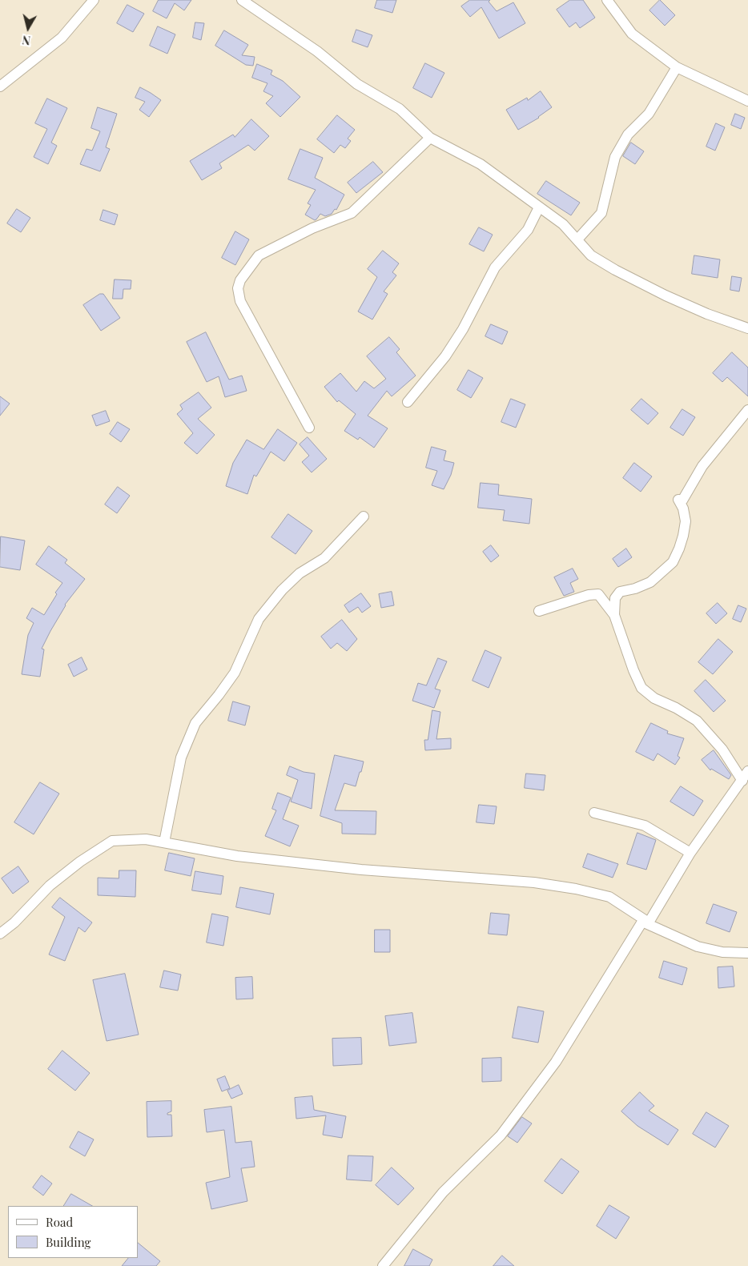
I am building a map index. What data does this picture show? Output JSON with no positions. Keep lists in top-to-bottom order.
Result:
{
  "legend": ["Road", "Building"],
  "north": "bottom"
}
